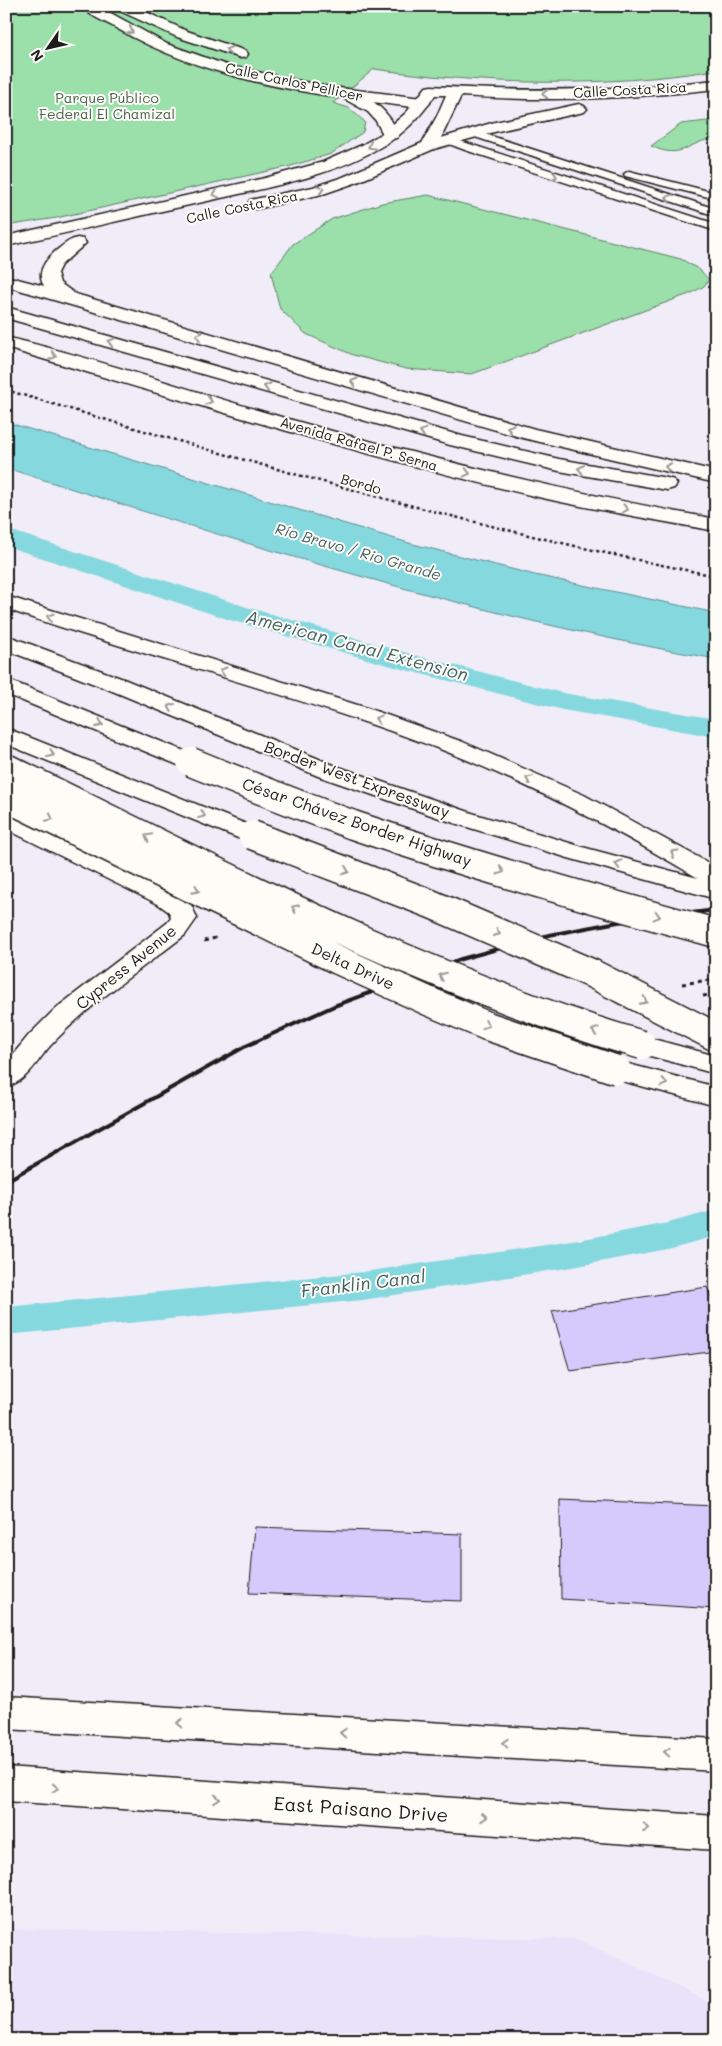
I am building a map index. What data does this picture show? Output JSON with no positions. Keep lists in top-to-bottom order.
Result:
{
  "streets": {
    "main road": [
      "Calle Carlos Pellicer",
      "Calle Costa Rica",
      "Avenida Rafael P. Serna",
      "Border West Expressway",
      "César Chávez Border Highway",
      "Delta Drive",
      "Cypress Avenue",
      "East Paisano Drive"
    ],
    "path": ["Bordo"]
  },
  "crossings": [
    ["Calle Carlos Pellicer", "Calle Costa Rica"]
  ],
  "water": ["Río Bravo / Rio Grande", "American Canal Extension", "Franklin Canal"],
  "parks": ["Parque Público Federal El Chamizal"],
  "north": "bottom left"
}
